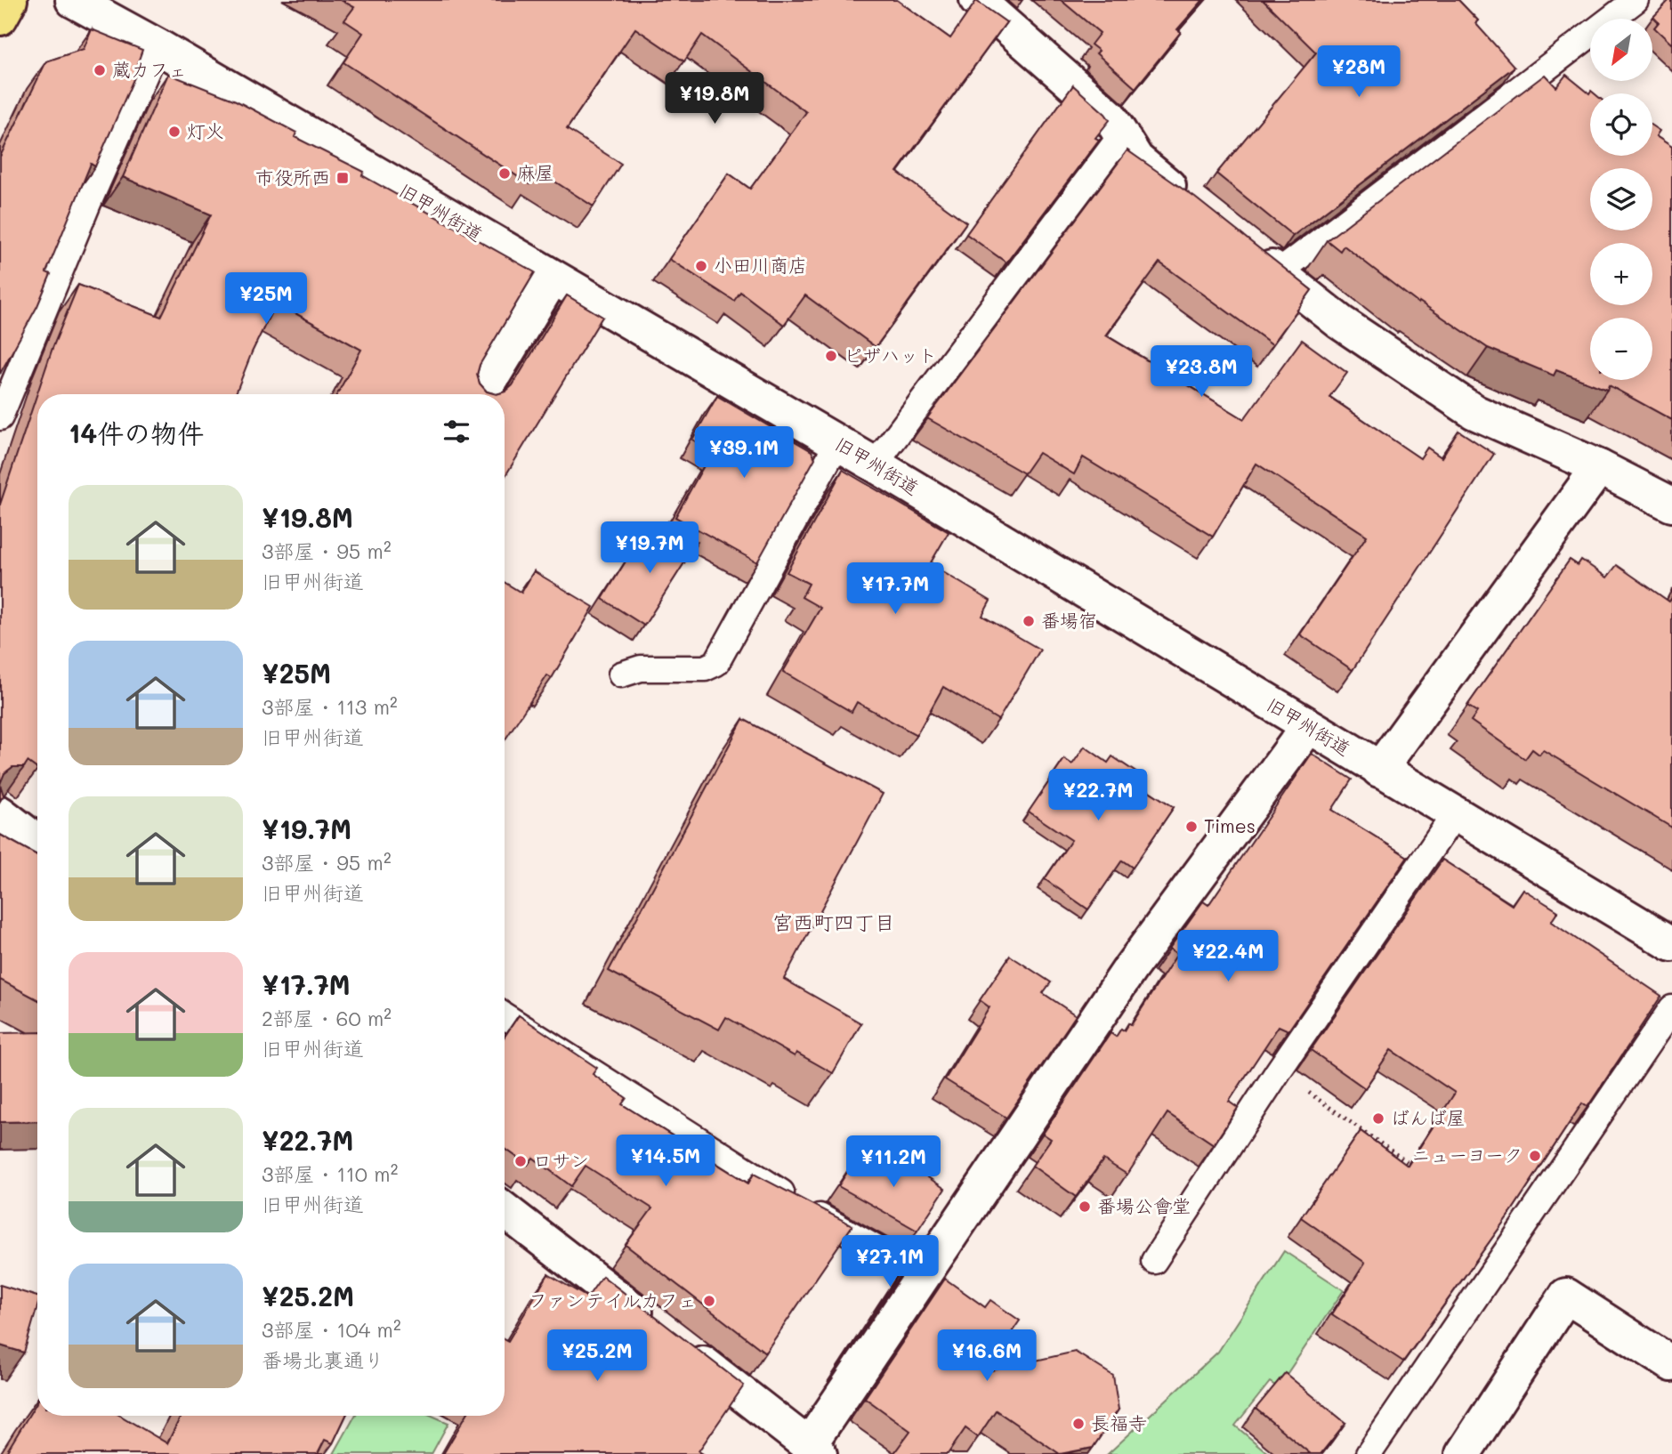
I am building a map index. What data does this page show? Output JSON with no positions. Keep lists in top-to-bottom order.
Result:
{
  "streets": {
    "street": ["旧甲州街道"]
  },
  "districts": ["宮西町四丁目"],
  "places": {
    "other": [
      "蔵カフェ",
      "灯火",
      "麻屋",
      "小田川商店",
      "ピザハット",
      "番場宿",
      "Times",
      "ばんば屋",
      "ニューヨーク",
      "ロサン",
      "番場公會堂",
      "ファンテイルカフェ",
      "長福寺"
    ],
    "transit": ["市役所西"]
  },
  "north": "bottom left",
  "page": {
    "map_buttons": ["+", "−"],
    "price": [
      "¥28M",
      "¥19.8M",
      "¥25M",
      "¥23.8M",
      "¥39.1M",
      "¥19.7M",
      "¥17.7M",
      "¥22.7M",
      "¥22.4M",
      "¥14.5M",
      "¥11.2M",
      "¥27.1M",
      "¥25.2M",
      "¥16.6M"
    ],
    "heading": "14件の物件",
    "list": [
      {
        "name": "¥19.8M",
        "note": "3部屋 · 95 m² · 旧甲州街道"
      },
      {
        "name": "¥25M",
        "note": "3部屋 · 113 m² · 旧甲州街道"
      },
      {
        "name": "¥19.7M",
        "note": "3部屋 · 95 m² · 旧甲州街道"
      },
      {
        "name": "¥17.7M",
        "note": "2部屋 · 60 m² · 旧甲州街道"
      },
      {
        "name": "¥22.7M",
        "note": "3部屋 · 110 m² · 旧甲州街道"
      },
      {
        "name": "¥25.2M",
        "note": "3部屋 · 104 m² · 番場北裏通り"
      }
    ]
  }
}
